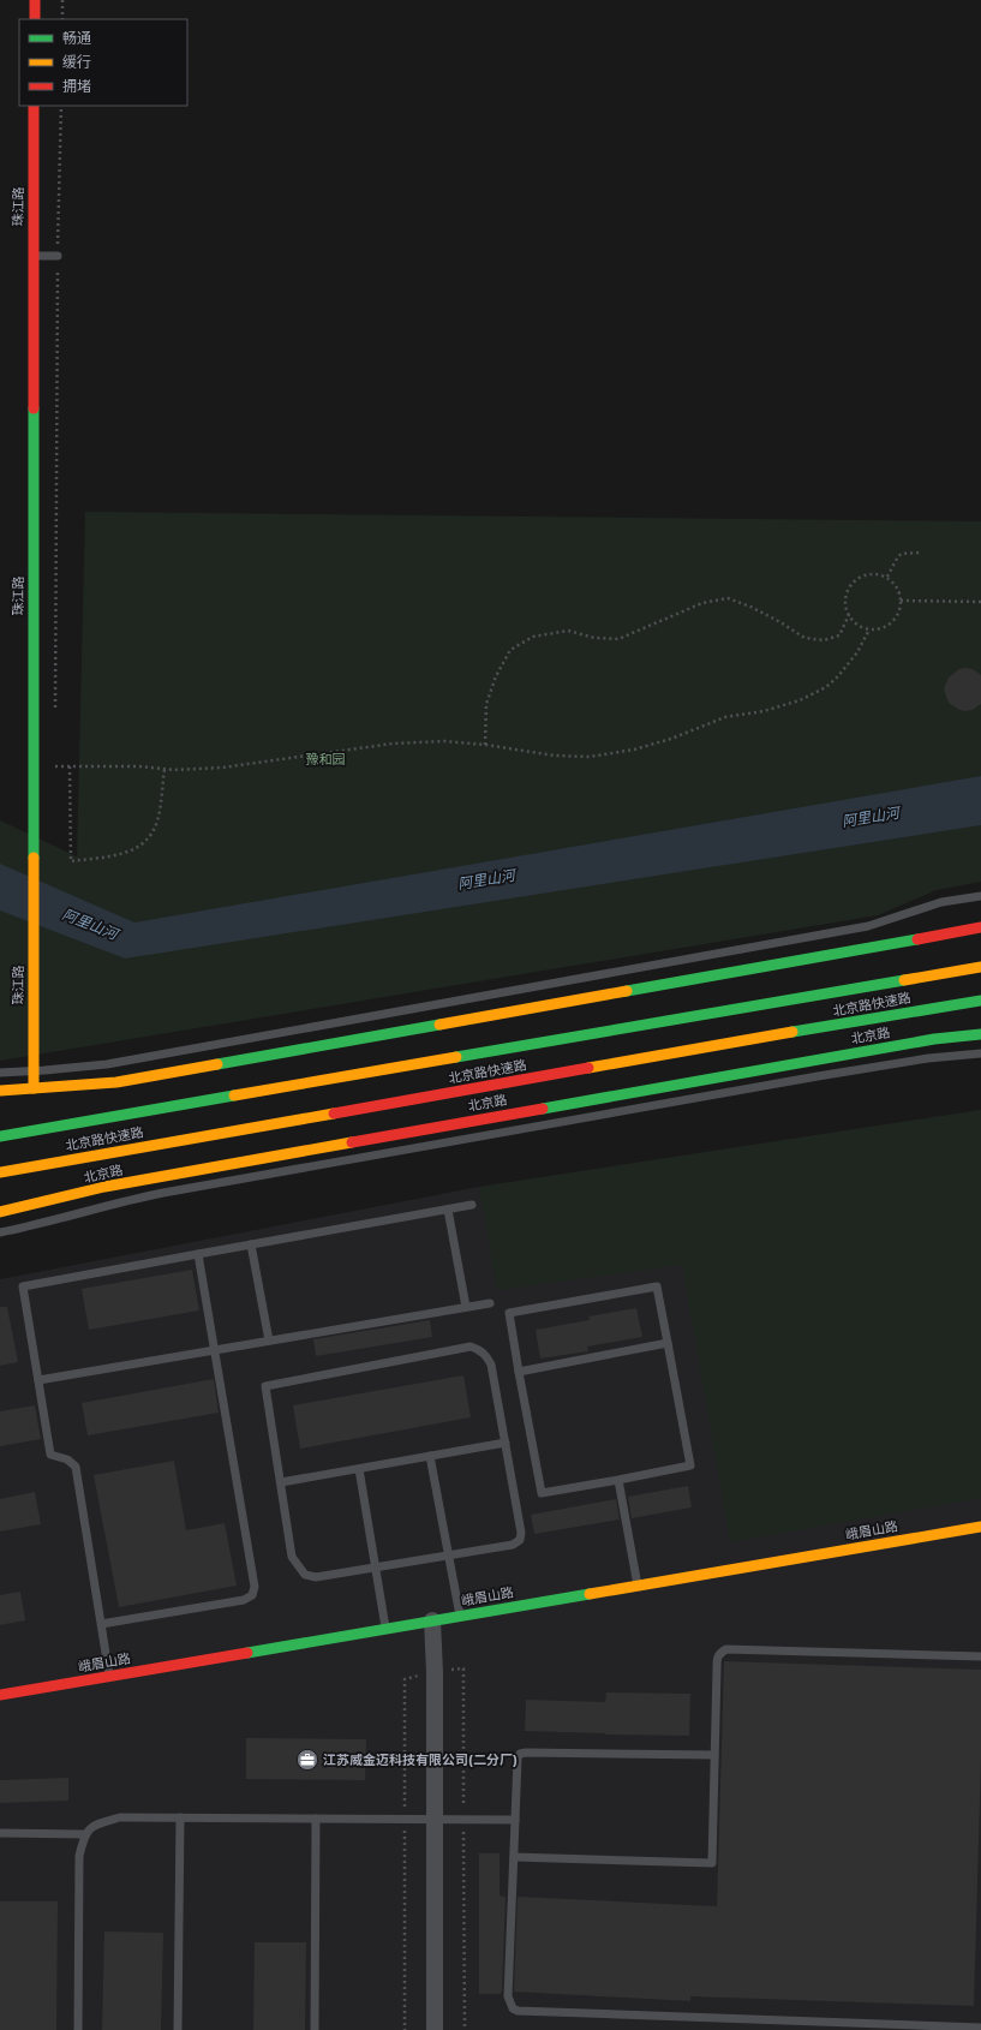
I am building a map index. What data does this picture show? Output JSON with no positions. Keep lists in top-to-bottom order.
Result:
{
  "streets": {
    "main road": [
      "珠江路",
      "北京路快速路",
      "北京路",
      "峨眉山路"
    ]
  },
  "water": ["阿里山河"],
  "parks": ["豫和园"],
  "places": {
    "office": ["江苏威金迈科技有限公司(二分厂)"]
  },
  "legend": ["畅通", "缓行", "拥堵"]
}
